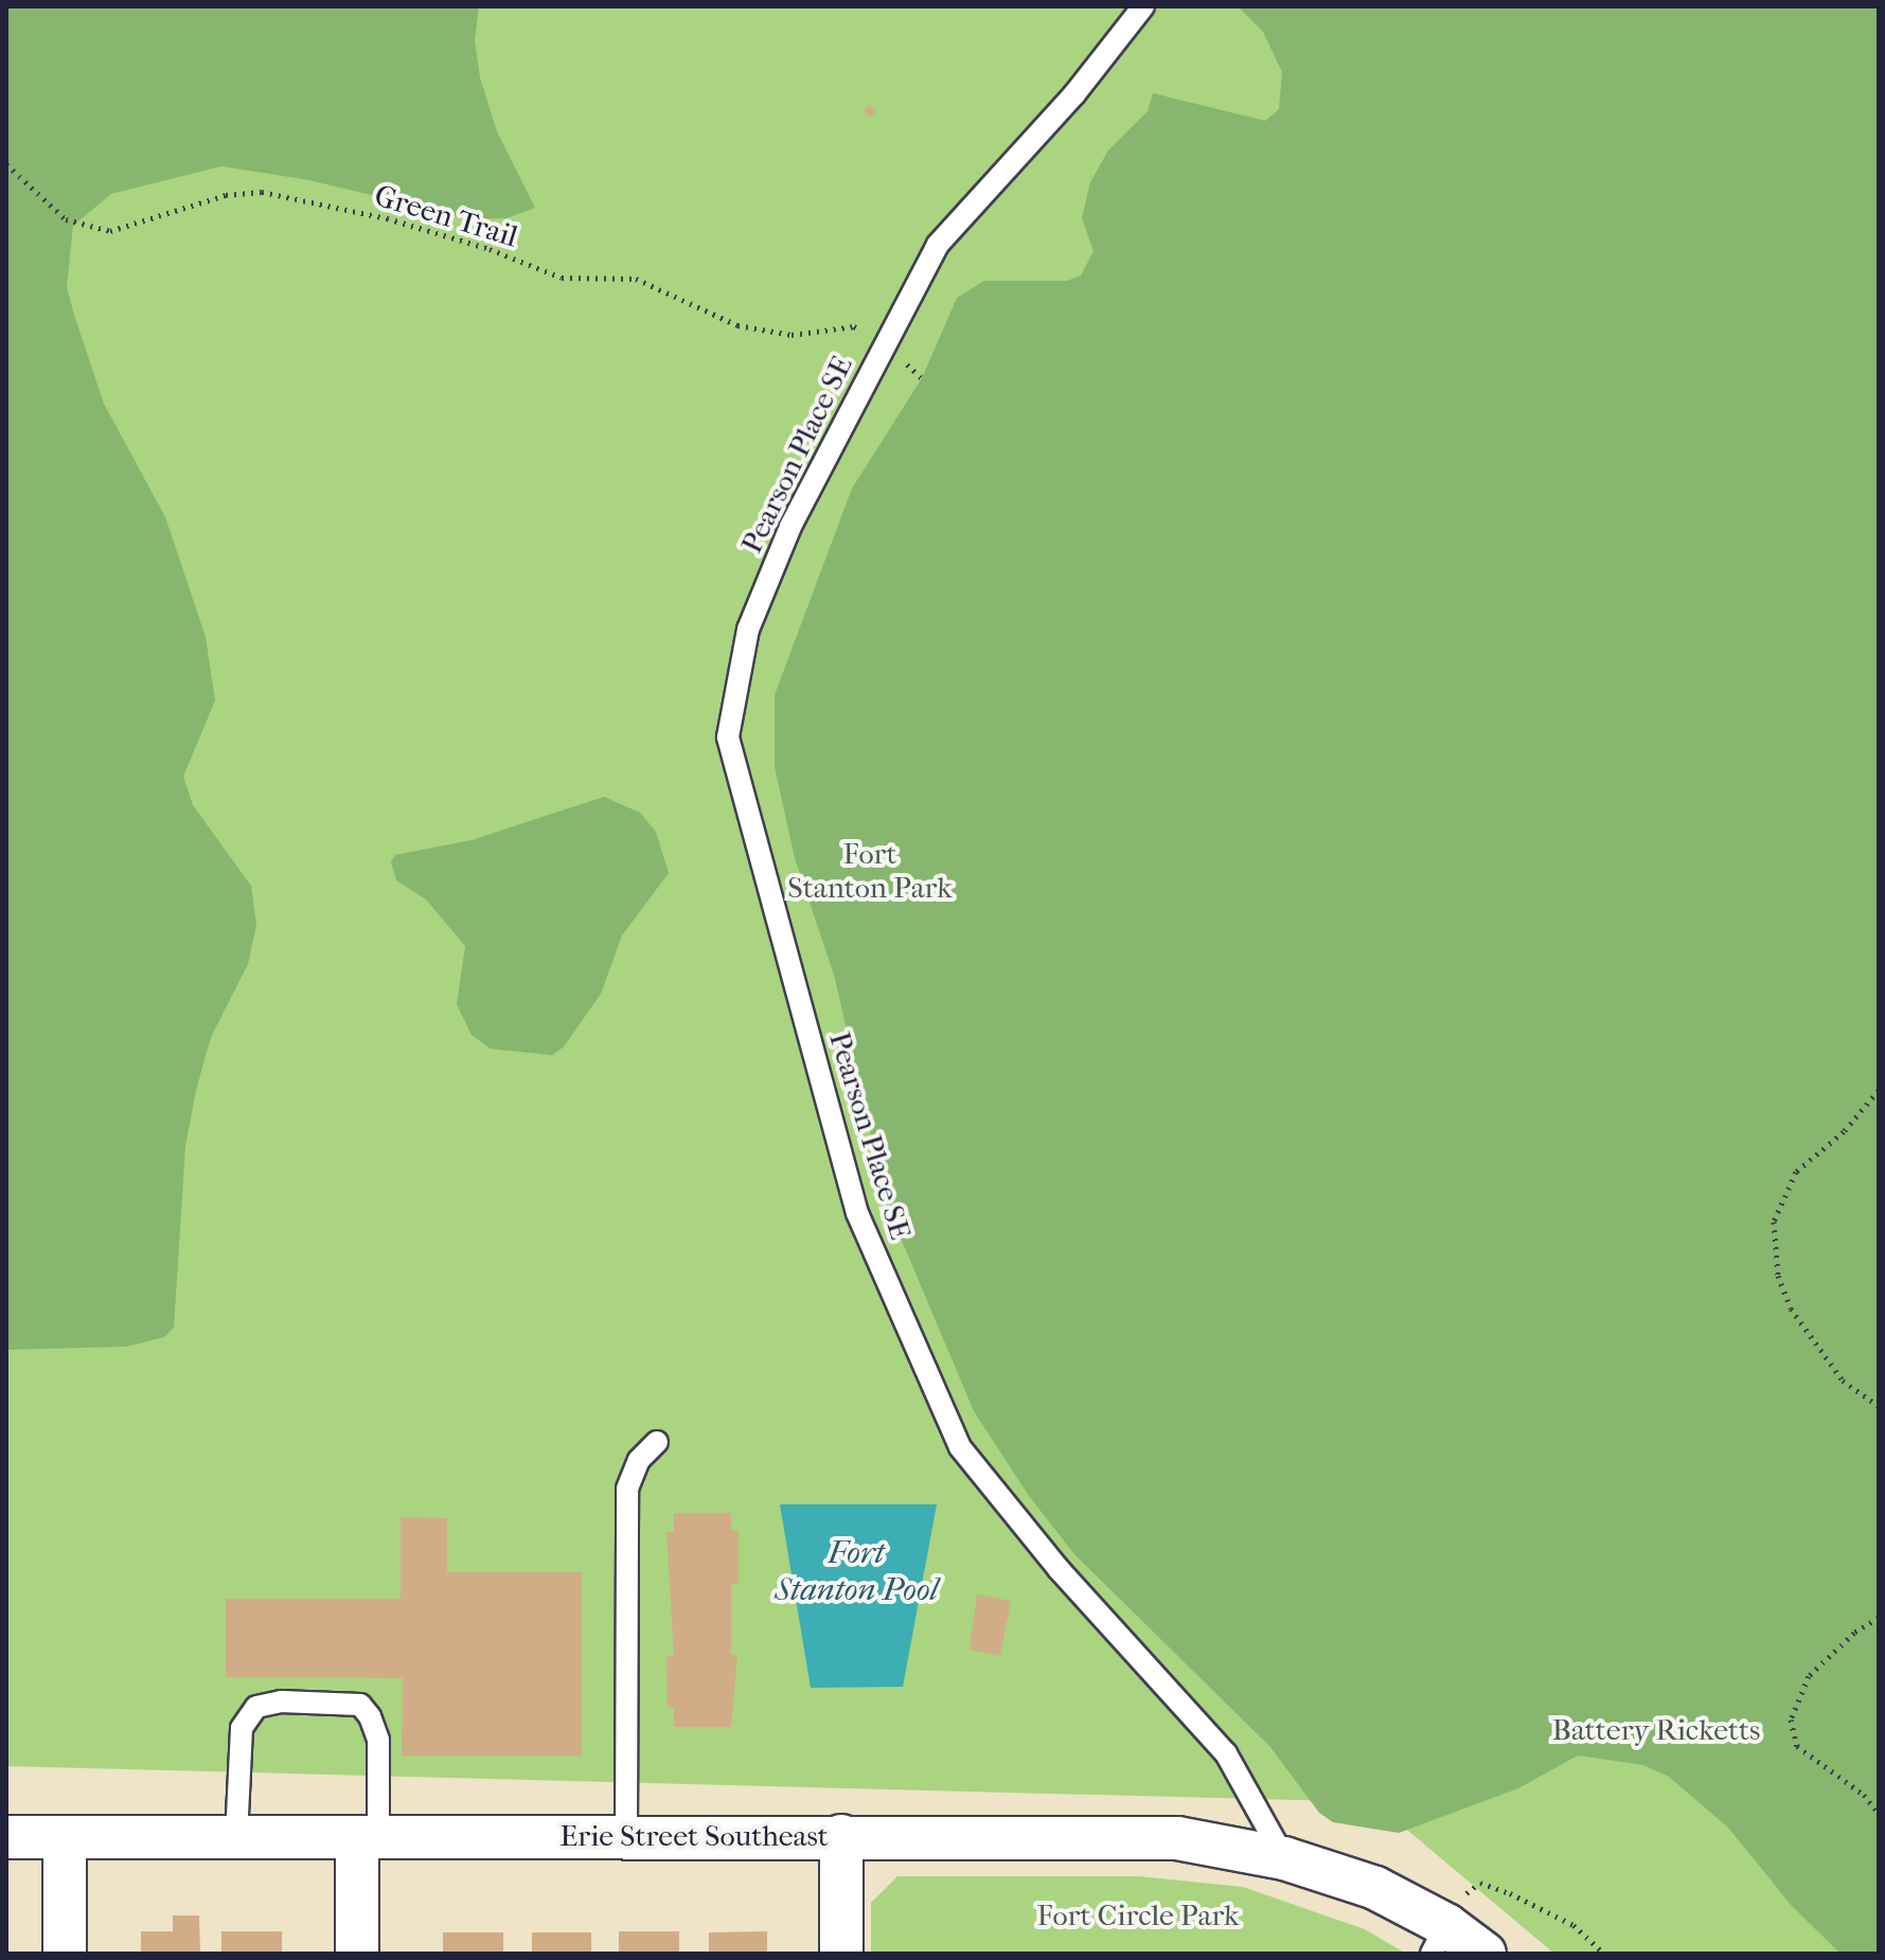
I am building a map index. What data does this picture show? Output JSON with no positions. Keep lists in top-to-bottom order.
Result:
{
  "streets": {
    "street": ["Erie Street Southeast"],
    "lane": ["Pearson Place SE"],
    "path": ["Green Trail"]
  },
  "crossings": [
    ["Green Trail", "Pearson Place SE"],
    ["Pearson Place SE", "Erie Street Southeast"]
  ],
  "water": ["Fort Stanton Pool"],
  "parks": ["Fort Stanton Park", "Battery Ricketts", "Fort Circle Park"]
}
